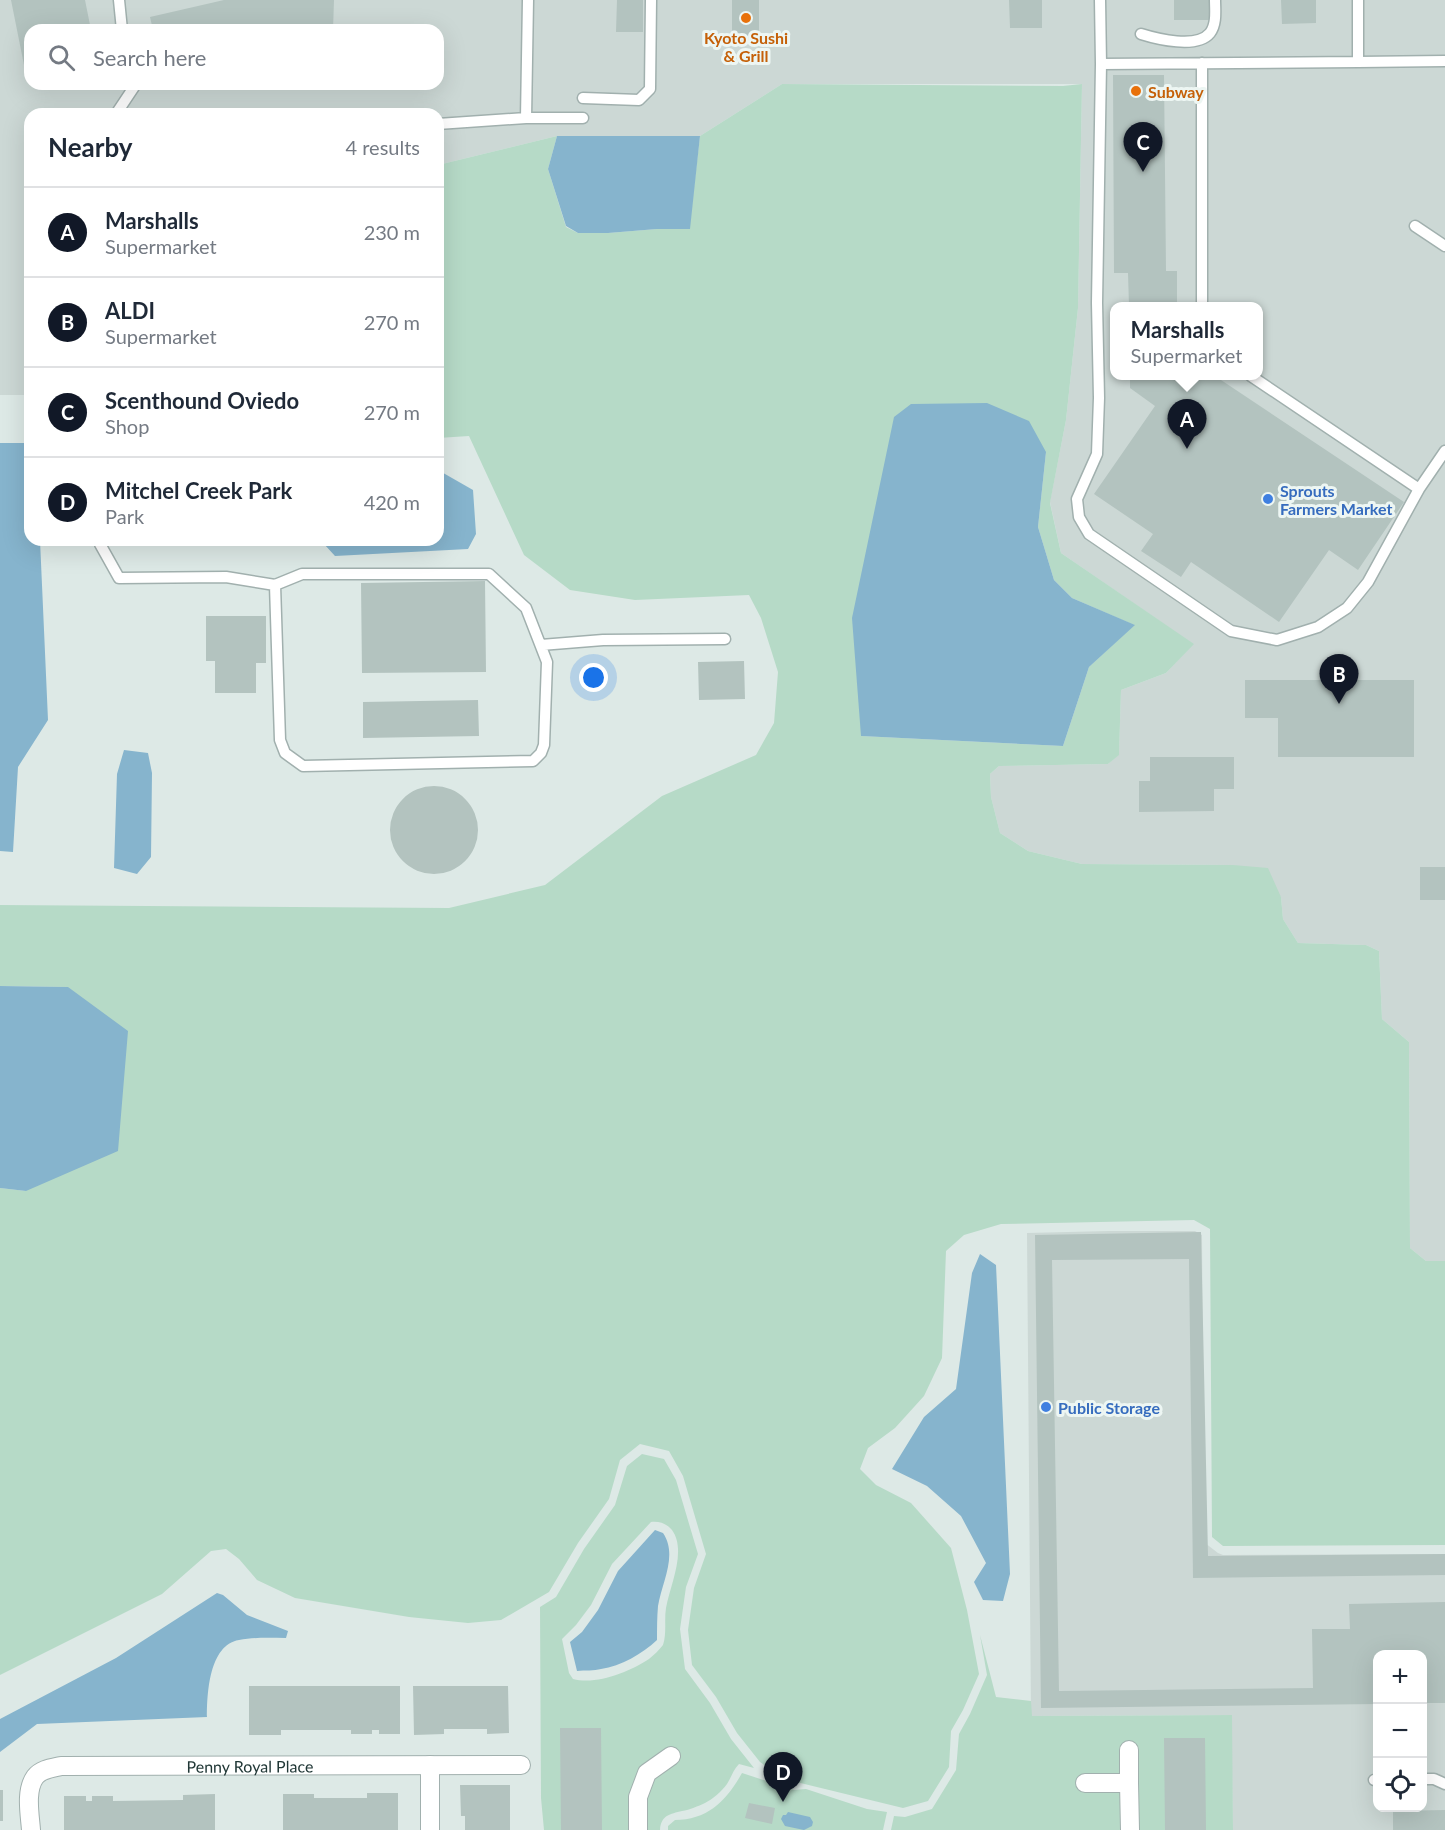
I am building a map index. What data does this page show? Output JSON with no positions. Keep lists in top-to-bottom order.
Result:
{
  "streets": {
    "street": ["Penny Royal Place"]
  },
  "places": [
    "Kyoto Sushi & Grill",
    "Subway",
    "Sprouts Farmers Market",
    "Public Storage"
  ],
  "page": {
    "search": "Search here",
    "heading": ["Nearby", "4 results"],
    "pins": [
      "C",
      "A",
      "B",
      "D"
    ],
    "list": [
      {
        "mark": "A",
        "name": "Marshalls",
        "note": "Supermarket",
        "value": "230 m"
      },
      {
        "mark": "B",
        "name": "ALDI",
        "note": "Supermarket",
        "value": "270 m"
      },
      {
        "mark": "C",
        "name": "Scenthound Oviedo",
        "note": "Shop",
        "value": "270 m"
      },
      {
        "mark": "D",
        "name": "Mitchel Creek Park",
        "note": "Park",
        "value": "420 m"
      }
    ],
    "popup": ["Marshalls", "Supermarket"],
    "map_buttons": ["+", "−"]
  }
}
